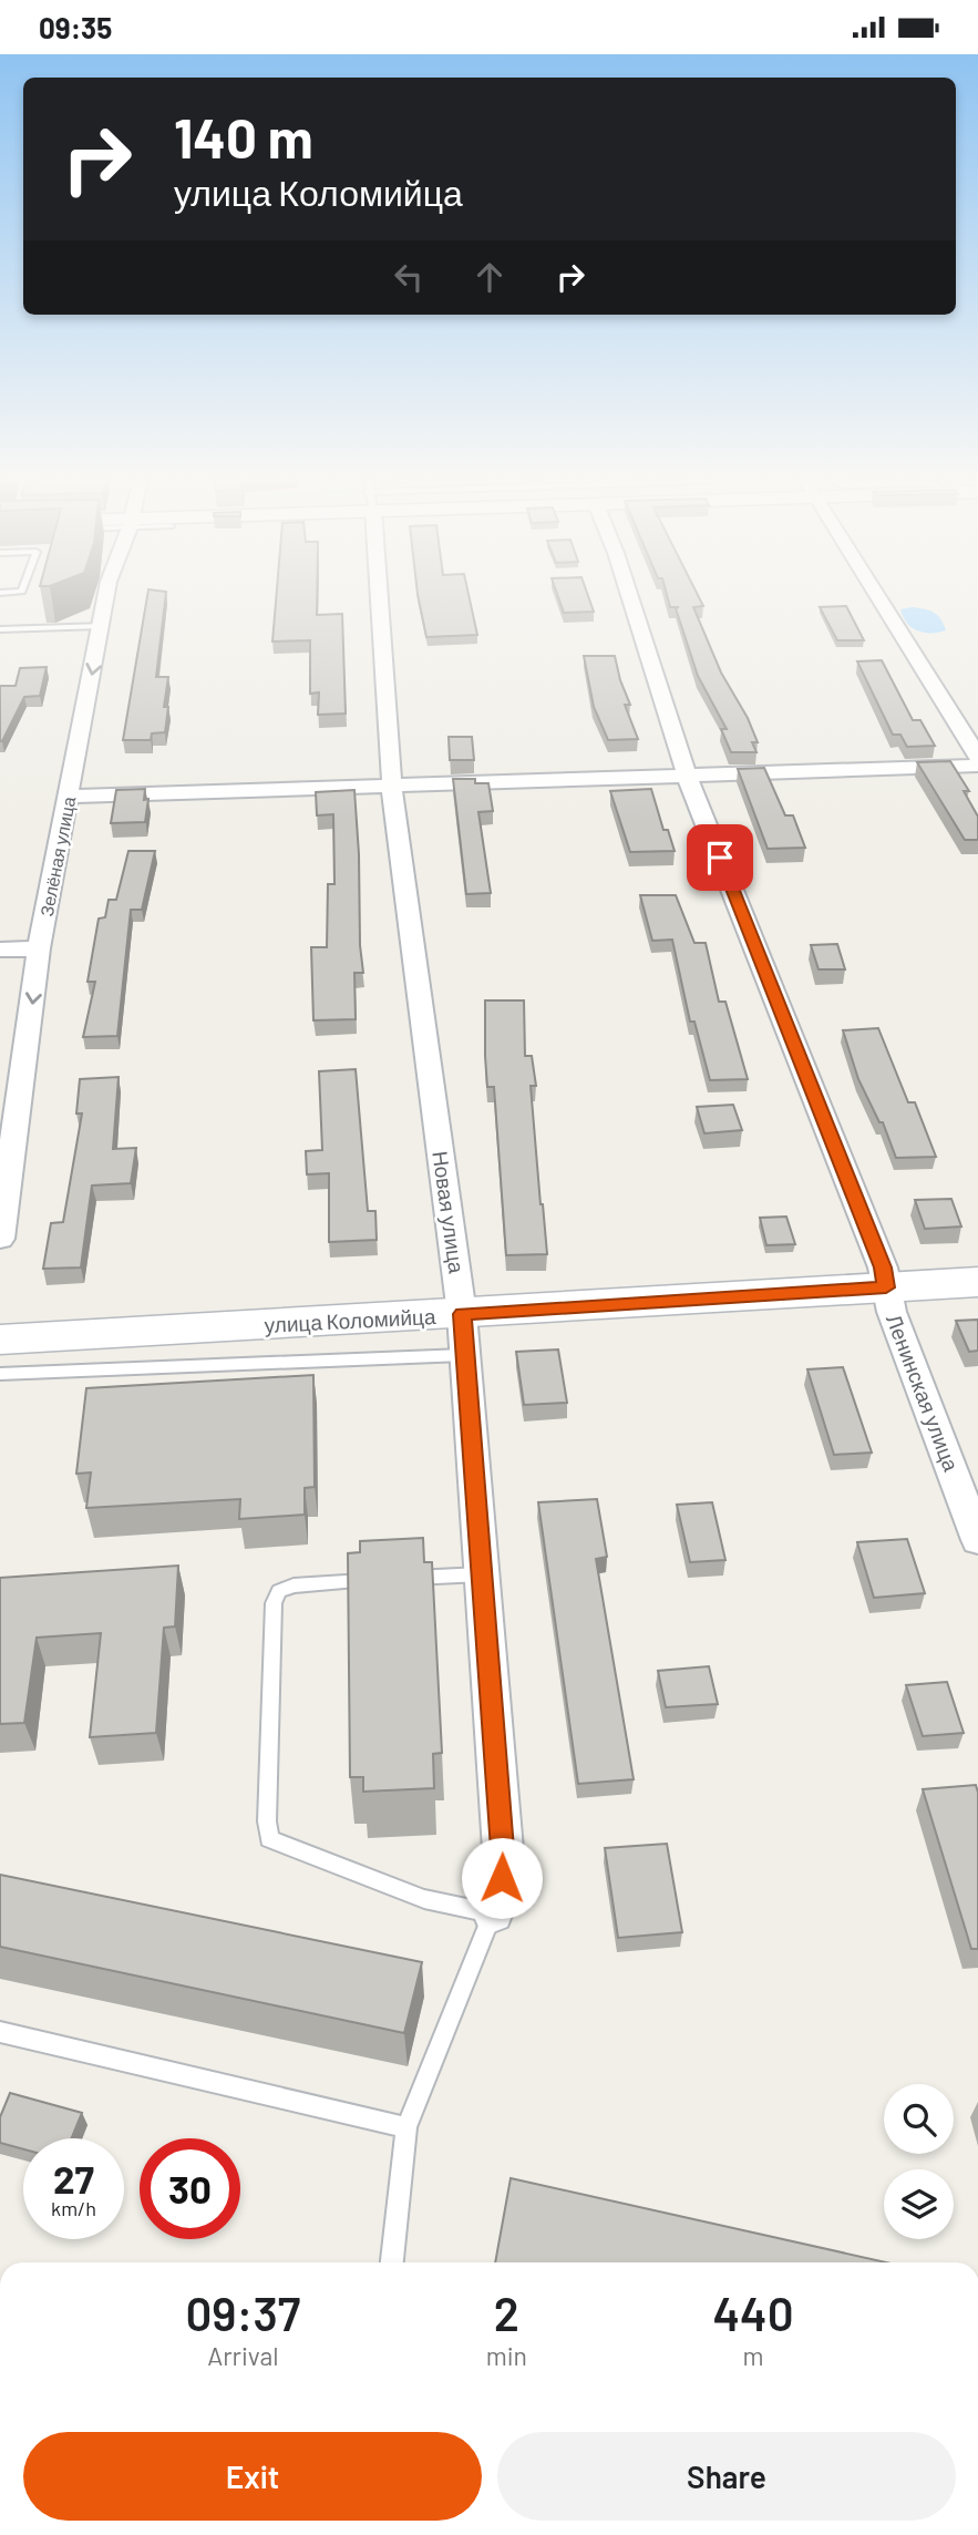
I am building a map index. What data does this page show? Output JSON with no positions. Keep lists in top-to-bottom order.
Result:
{
  "streets": {
    "main road": ["улица Коломийца"],
    "street": ["Зелёная улица", "Новая улица", "Ленинская улица"]
  },
  "crossings": [
    ["Новая улица", "улица Коломийца"],
    ["улица Коломийца", "Ленинская улица"]
  ],
  "one_way": ["Зелёная улица"],
  "page": {
    "status": "09:35",
    "turn": ["140 m", "улица Коломийца"],
    "speed": "27 km/h",
    "limit": "30",
    "eta": [
      "09:37",
      "Arrival",
      "2",
      "min",
      "440",
      "m"
    ],
    "buttons": ["Exit", "Share"]
  }
}
